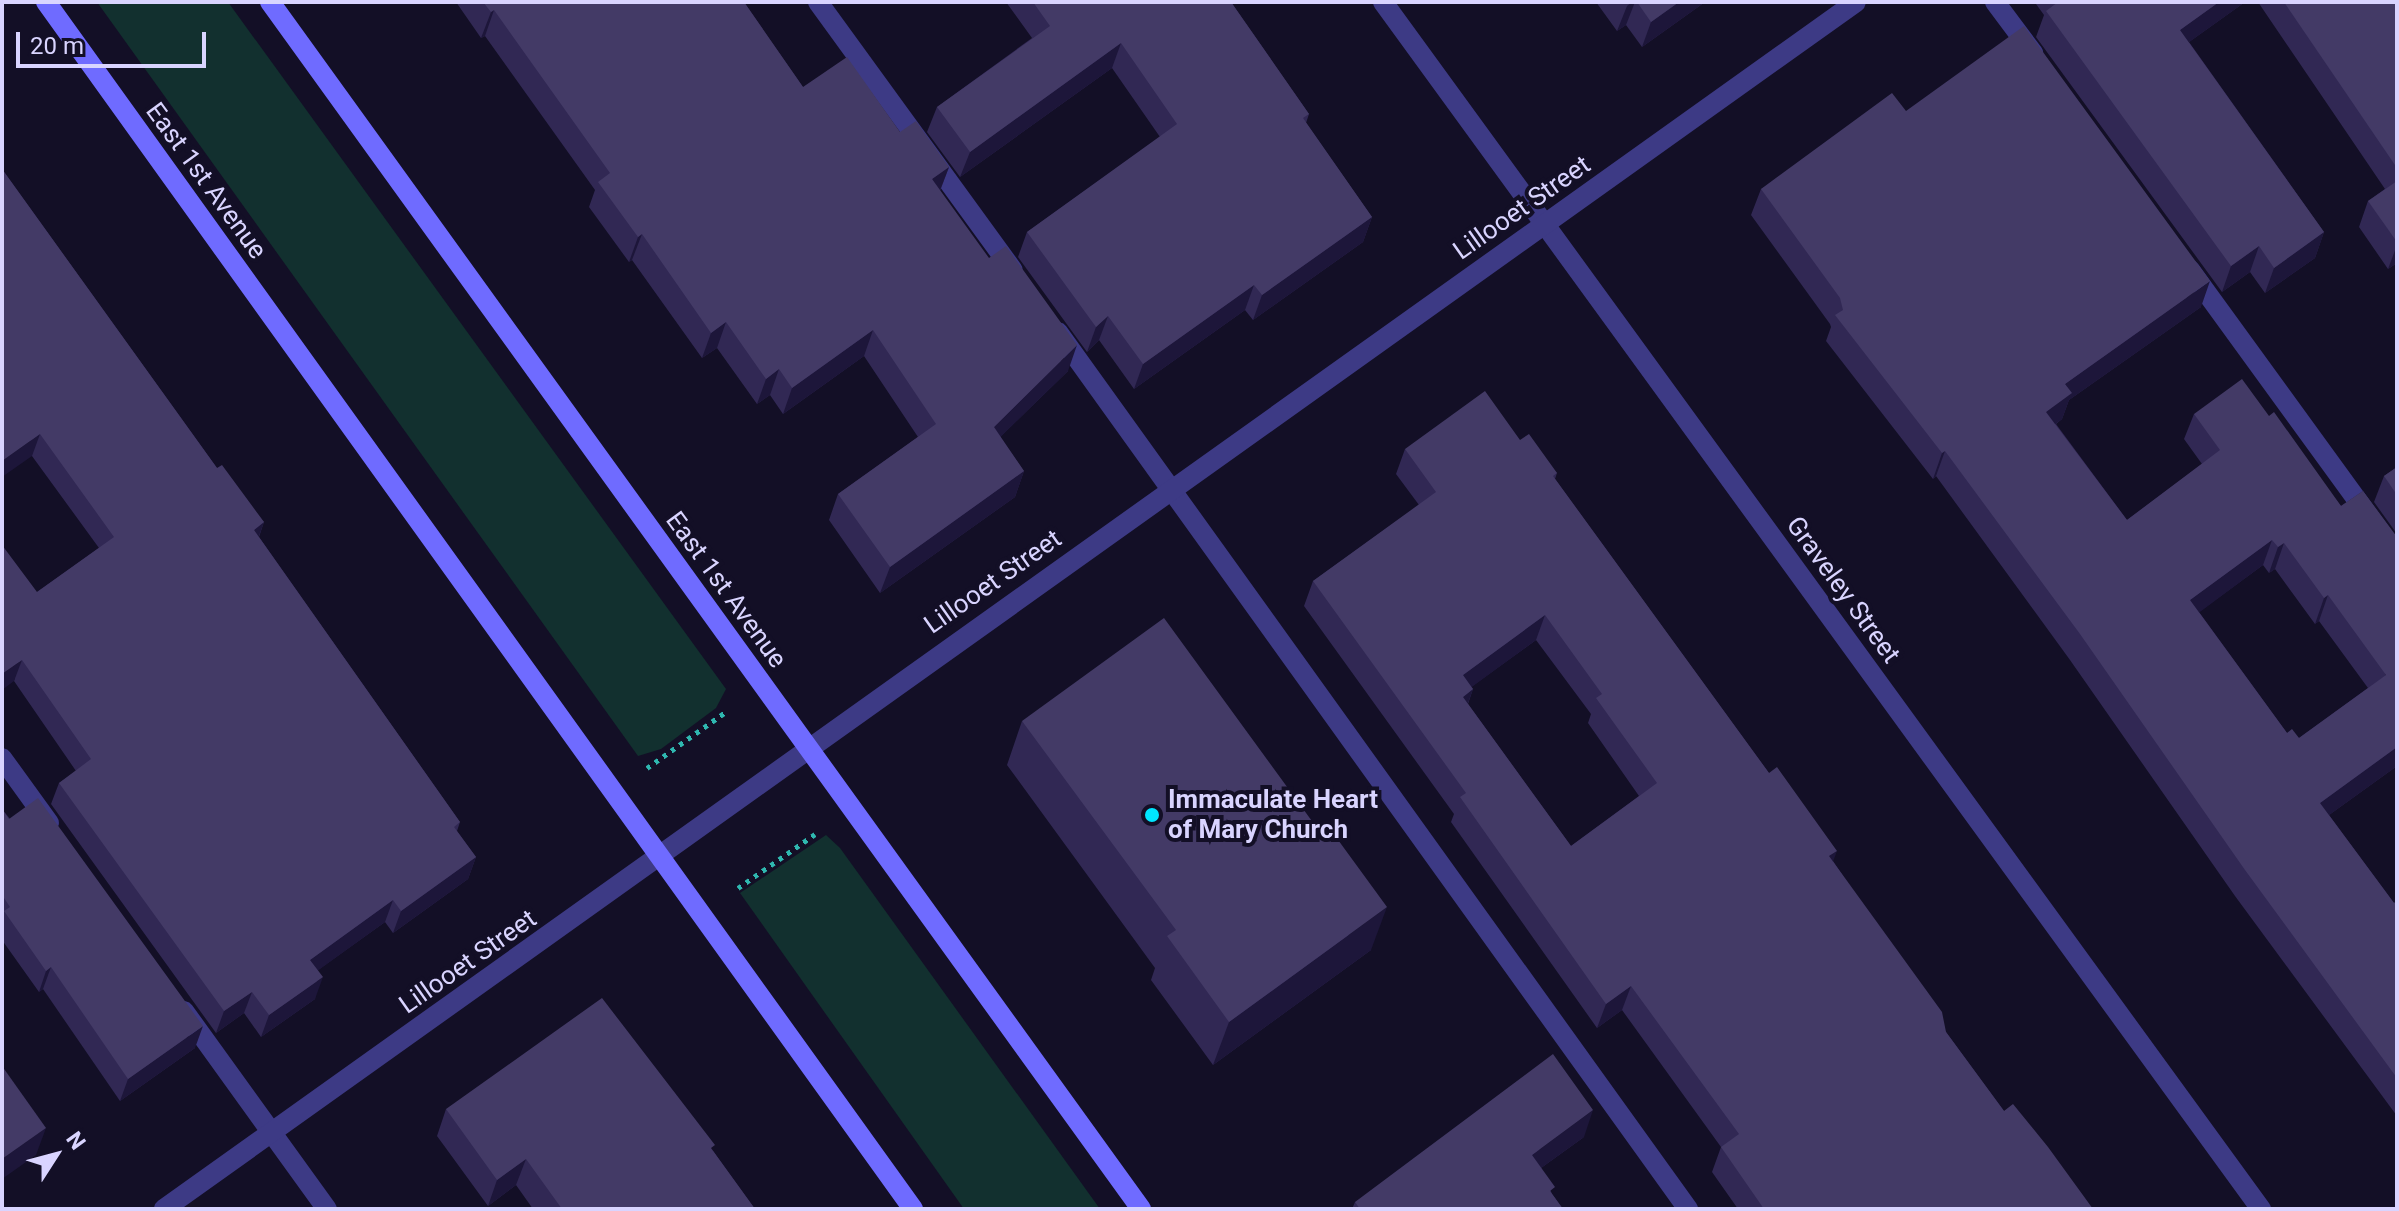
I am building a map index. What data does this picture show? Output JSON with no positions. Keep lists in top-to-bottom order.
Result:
{
  "streets": {
    "main road": ["East 1st Avenue"],
    "street": ["Lillooet Street", "Graveley Street"]
  },
  "crossings": [
    ["East 1st Avenue", "Lillooet Street"],
    ["Lillooet Street", "Graveley Street"]
  ],
  "places": ["Immaculate Heart of Mary Church"],
  "scale_bar": "20 m",
  "north": "top right"
}
